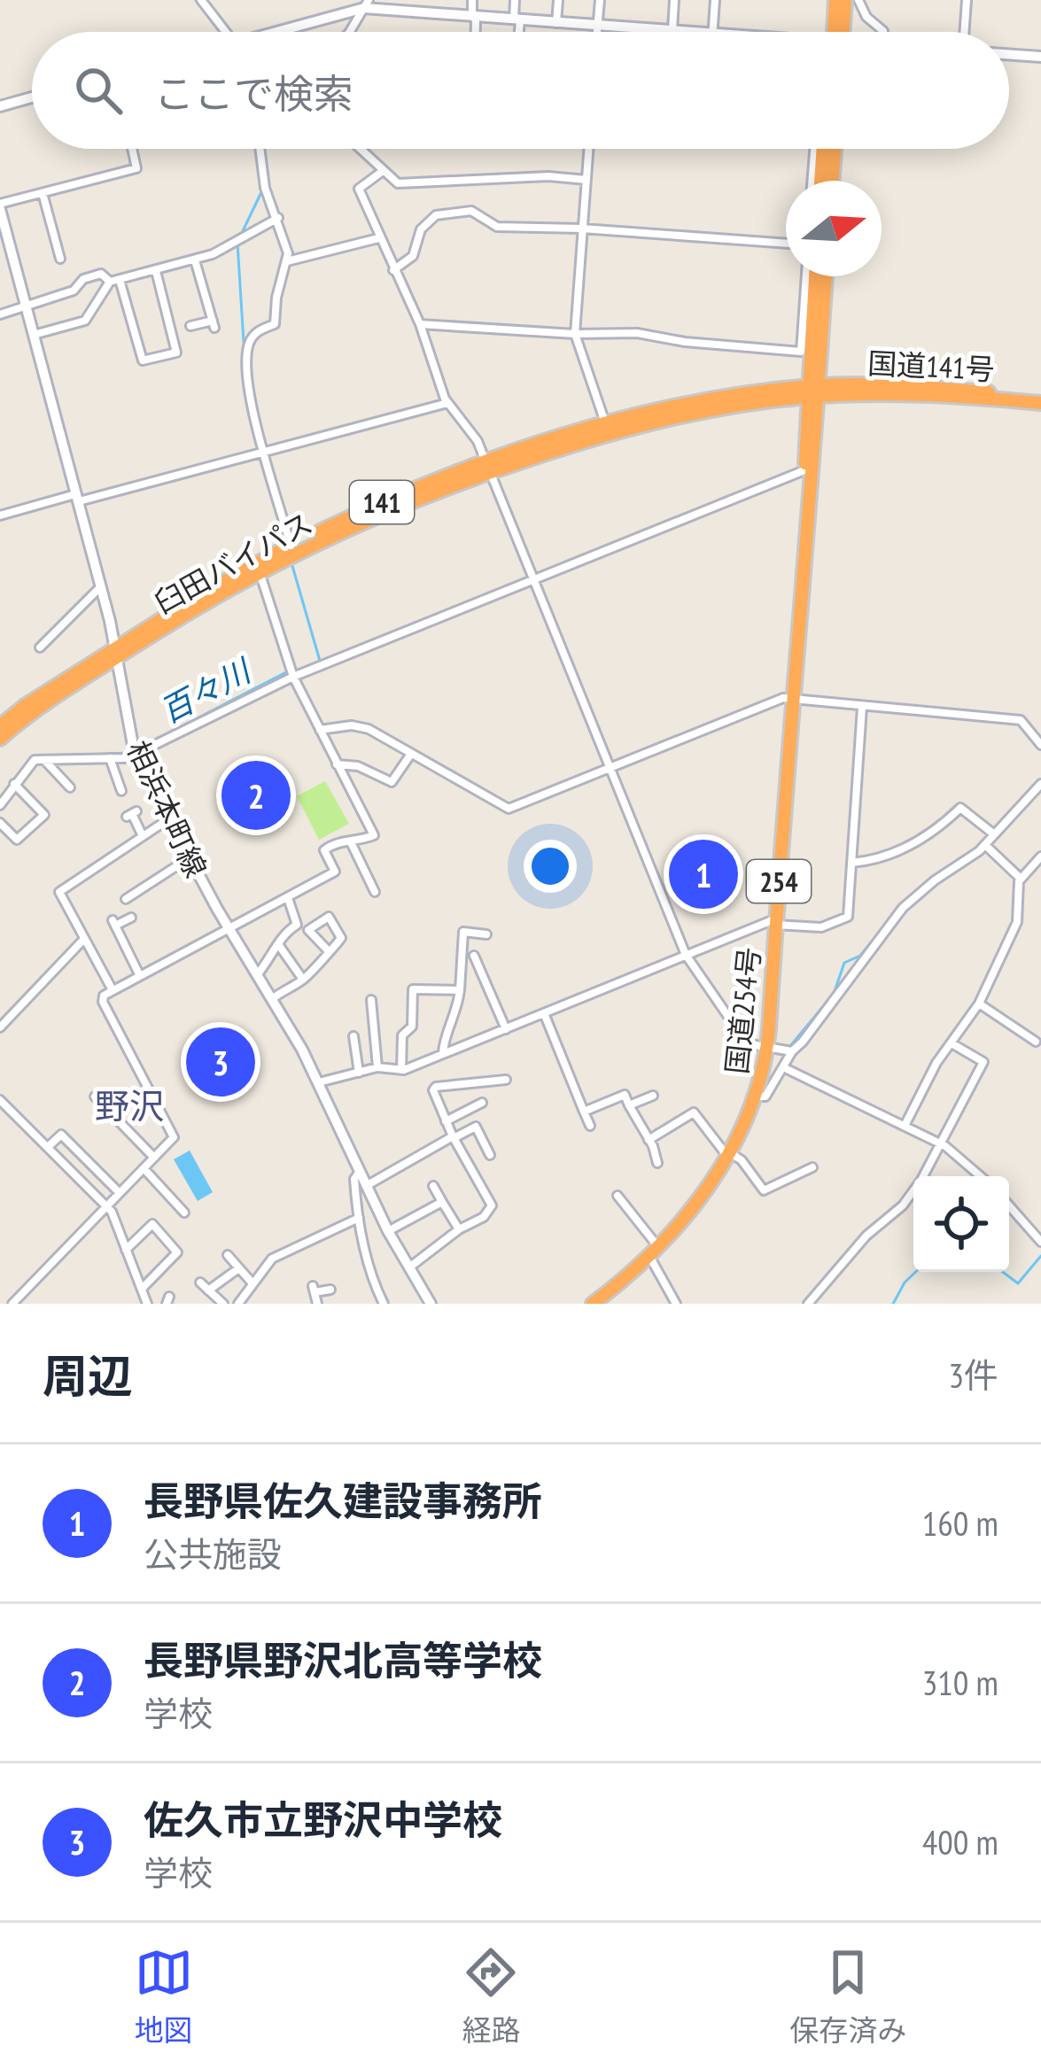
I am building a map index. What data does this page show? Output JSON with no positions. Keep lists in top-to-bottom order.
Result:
{
  "streets": {
    "highway": [
      "国道141号",
      "141",
      "臼田バイパス",
      "254",
      "国道254号"
    ],
    "main road": ["相浜本町線"]
  },
  "crossings": [
    ["国道141号", "臼田バイパス"],
    ["国道141号", "国道254号"],
    ["臼田バイパス", "相浜本町線"],
    ["臼田バイパス", "国道254号"]
  ],
  "districts": ["野沢"],
  "water": ["百々川"],
  "north": "right",
  "page": {
    "search": "ここで検索",
    "pins": ["2", "1", "3"],
    "heading": ["周辺", "3件"],
    "list": [
      {
        "mark": "1",
        "name": "長野県佐久建設事務所",
        "note": "公共施設",
        "value": "160 m"
      },
      {
        "mark": "2",
        "name": "長野県野沢北高等学校",
        "note": "学校",
        "value": "310 m"
      },
      {
        "mark": "3",
        "name": "佐久市立野沢中学校",
        "note": "学校",
        "value": "400 m"
      }
    ],
    "nav": ["地図", "経路", "保存済み"]
  }
}
